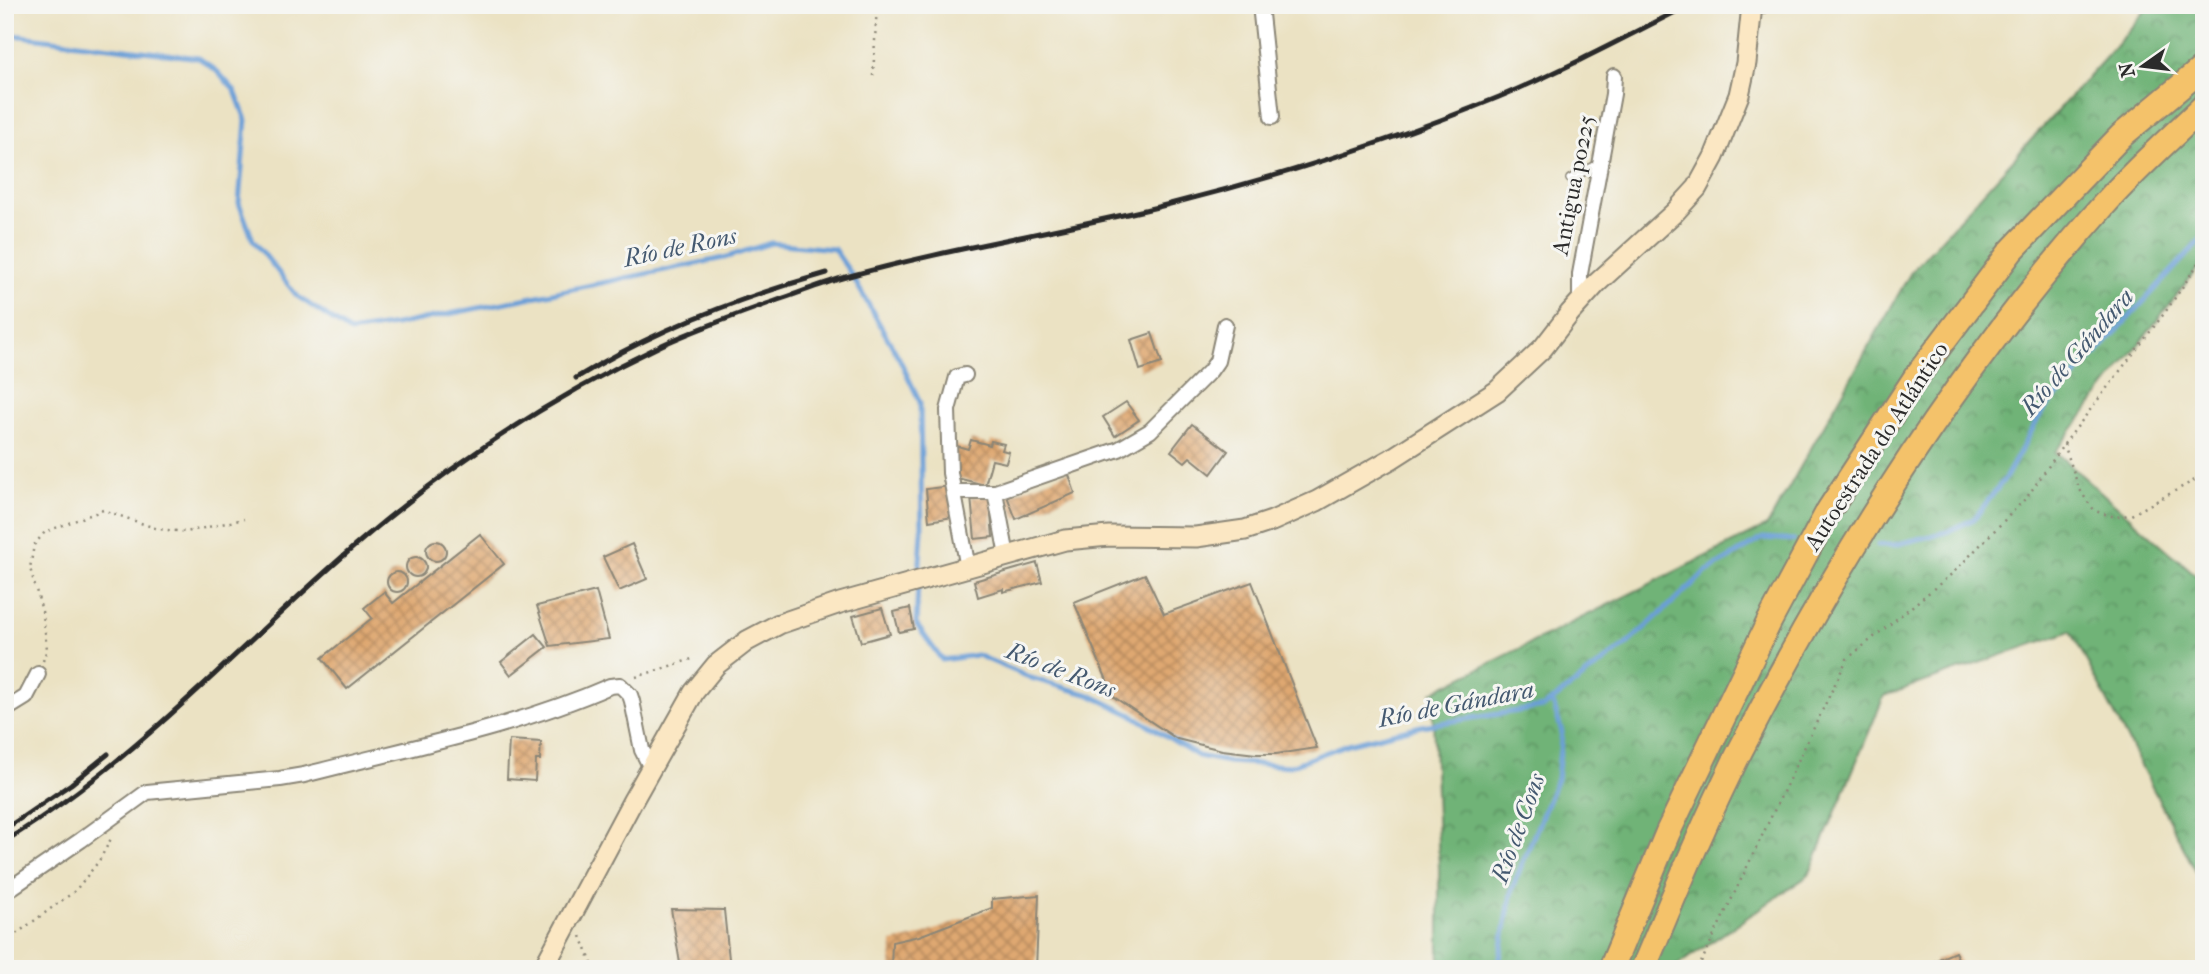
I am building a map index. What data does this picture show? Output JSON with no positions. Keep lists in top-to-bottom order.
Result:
{
  "streets": {
    "highway": ["Autoestrada do Atlántico"],
    "street": ["Antigua po225"]
  },
  "water": ["Río de Rons", "Río de Gándara", "Río de Cons"],
  "north": "left"
}
